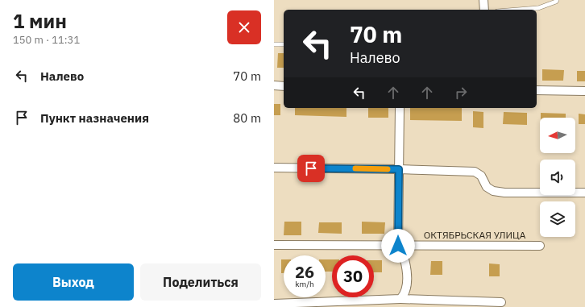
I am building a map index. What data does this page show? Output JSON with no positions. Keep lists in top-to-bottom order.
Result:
{
  "streets": {
    "street": ["ОКТЯБРЬСКАЯ УЛИЦА"]
  },
  "north": "left",
  "page": {
    "heading": ["1 мин", "150 m · 11:31"],
    "turn": ["70 m", "Налево"],
    "list": [
      {
        "name": "Налево",
        "value": "70 m"
      },
      {
        "name": "Пункт назначения",
        "value": "80 m"
      }
    ],
    "speed": "26 km/h",
    "limit": "30",
    "buttons": ["Выход", "Поделиться"]
  }
}
